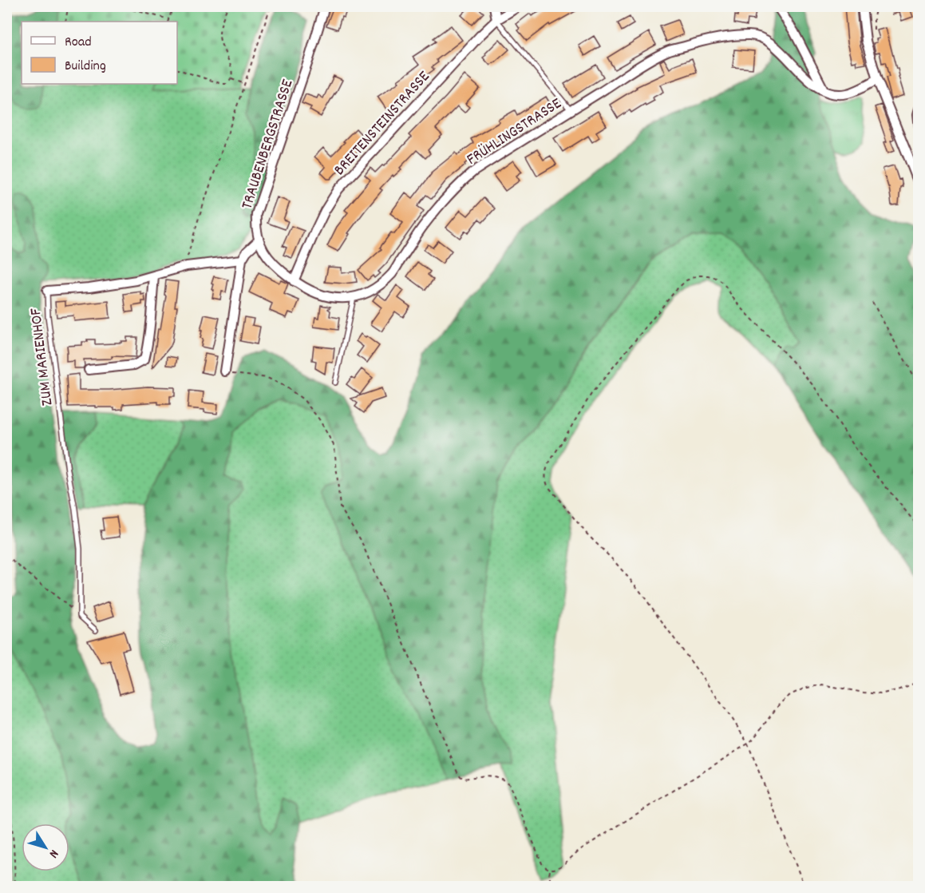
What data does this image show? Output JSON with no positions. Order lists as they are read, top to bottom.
{
  "streets": {
    "street": [
      "BREITENSTEINSTRASSE",
      "FRÜHLINGSTRASSE",
      "TRAUBENBERGSTRASSE",
      "ZUM MARIENHOF"
    ]
  },
  "crossings": [
    ["BREITENSTEINSTRASSE", "FRÜHLINGSTRASSE"],
    ["FRÜHLINGSTRASSE", "TRAUBENBERGSTRASSE"]
  ],
  "legend": ["Road", "Building"],
  "north": "bottom right"
}
